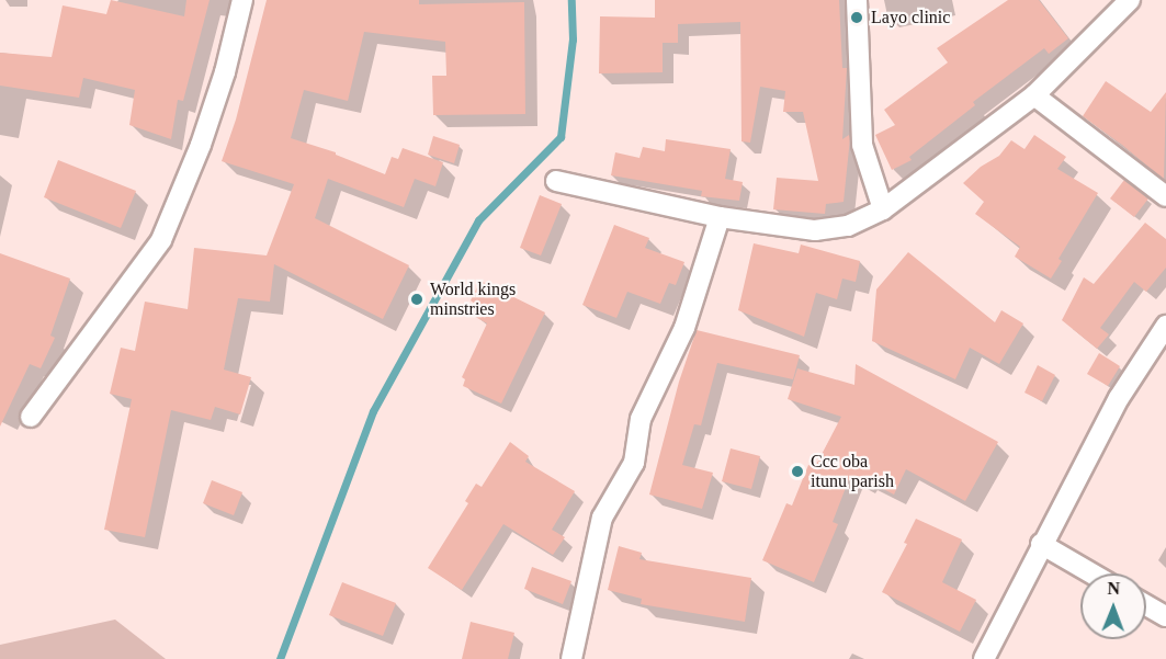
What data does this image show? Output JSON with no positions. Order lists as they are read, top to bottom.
{
  "places": ["Layo clinic", "World kings minstries", "Ccc oba itunu parish"],
  "north": "top"
}
